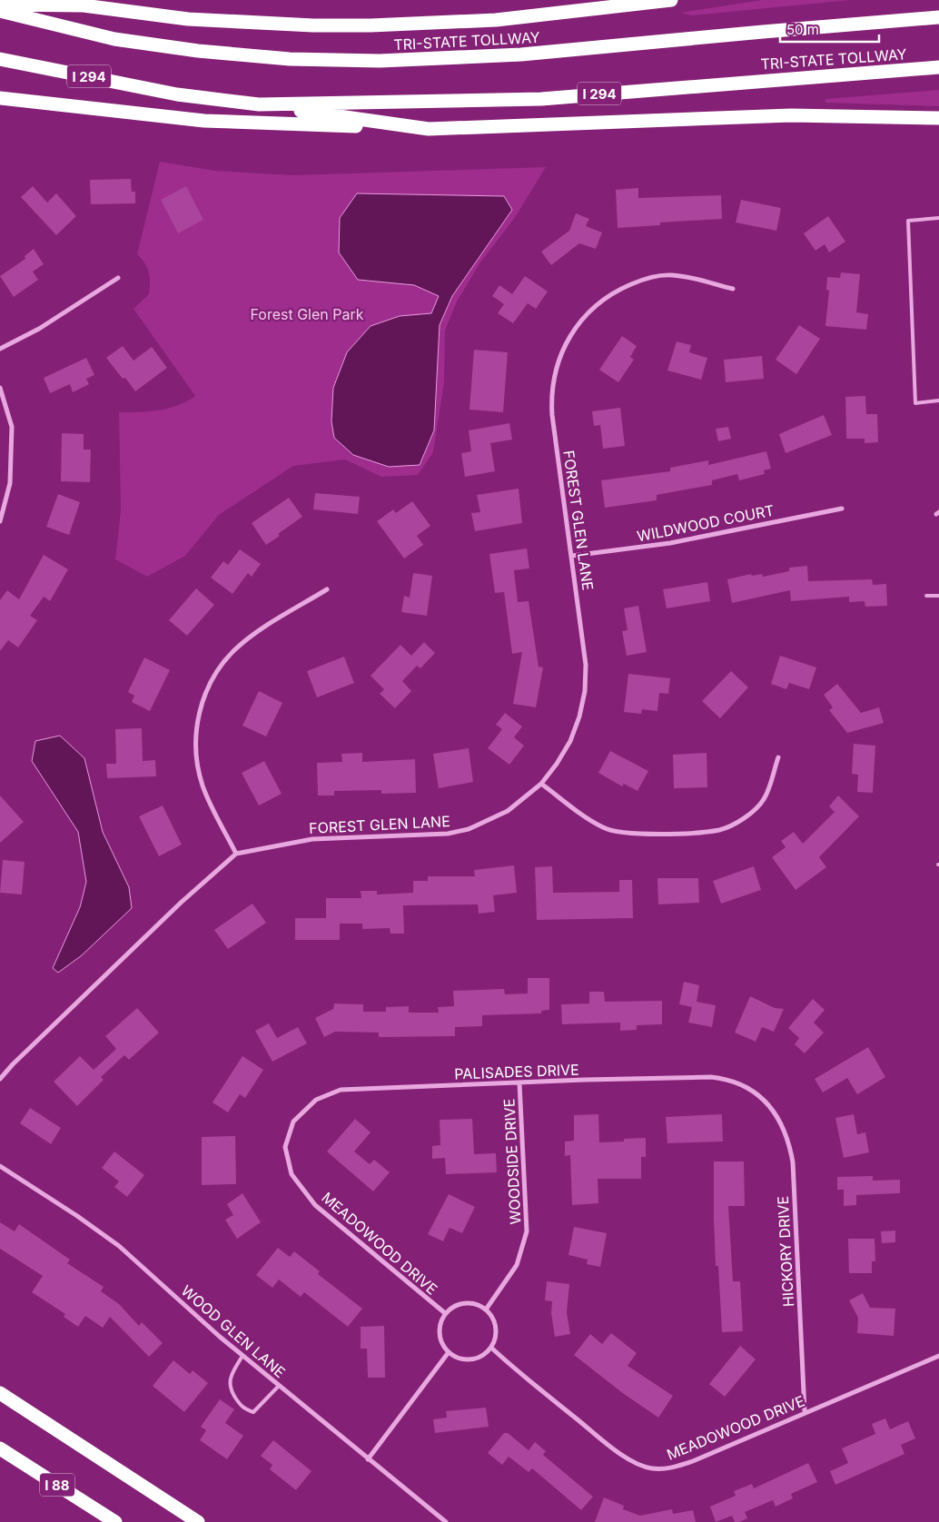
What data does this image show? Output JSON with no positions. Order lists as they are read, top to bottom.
{
  "streets": {
    "highway": ["TRI-STATE TOLLWAY", "I 294", "I 88"],
    "street": [
      "FOREST GLEN LANE",
      "WILDWOOD COURT",
      "PALISADES DRIVE",
      "WOODSIDE DRIVE",
      "MEADOWOOD DRIVE",
      "HICKORY DRIVE",
      "WOOD GLEN LANE"
    ]
  },
  "crossings": [
    ["FOREST GLEN LANE", "WILDWOOD COURT"],
    ["PALISADES DRIVE", "WOODSIDE DRIVE"],
    ["PALISADES DRIVE", "MEADOWOOD DRIVE"],
    ["PALISADES DRIVE", "HICKORY DRIVE"],
    ["WOODSIDE DRIVE", "MEADOWOOD DRIVE"],
    ["MEADOWOOD DRIVE", "HICKORY DRIVE"]
  ],
  "parks": ["Forest Glen Park"],
  "scale_bar": "50 m"
}
